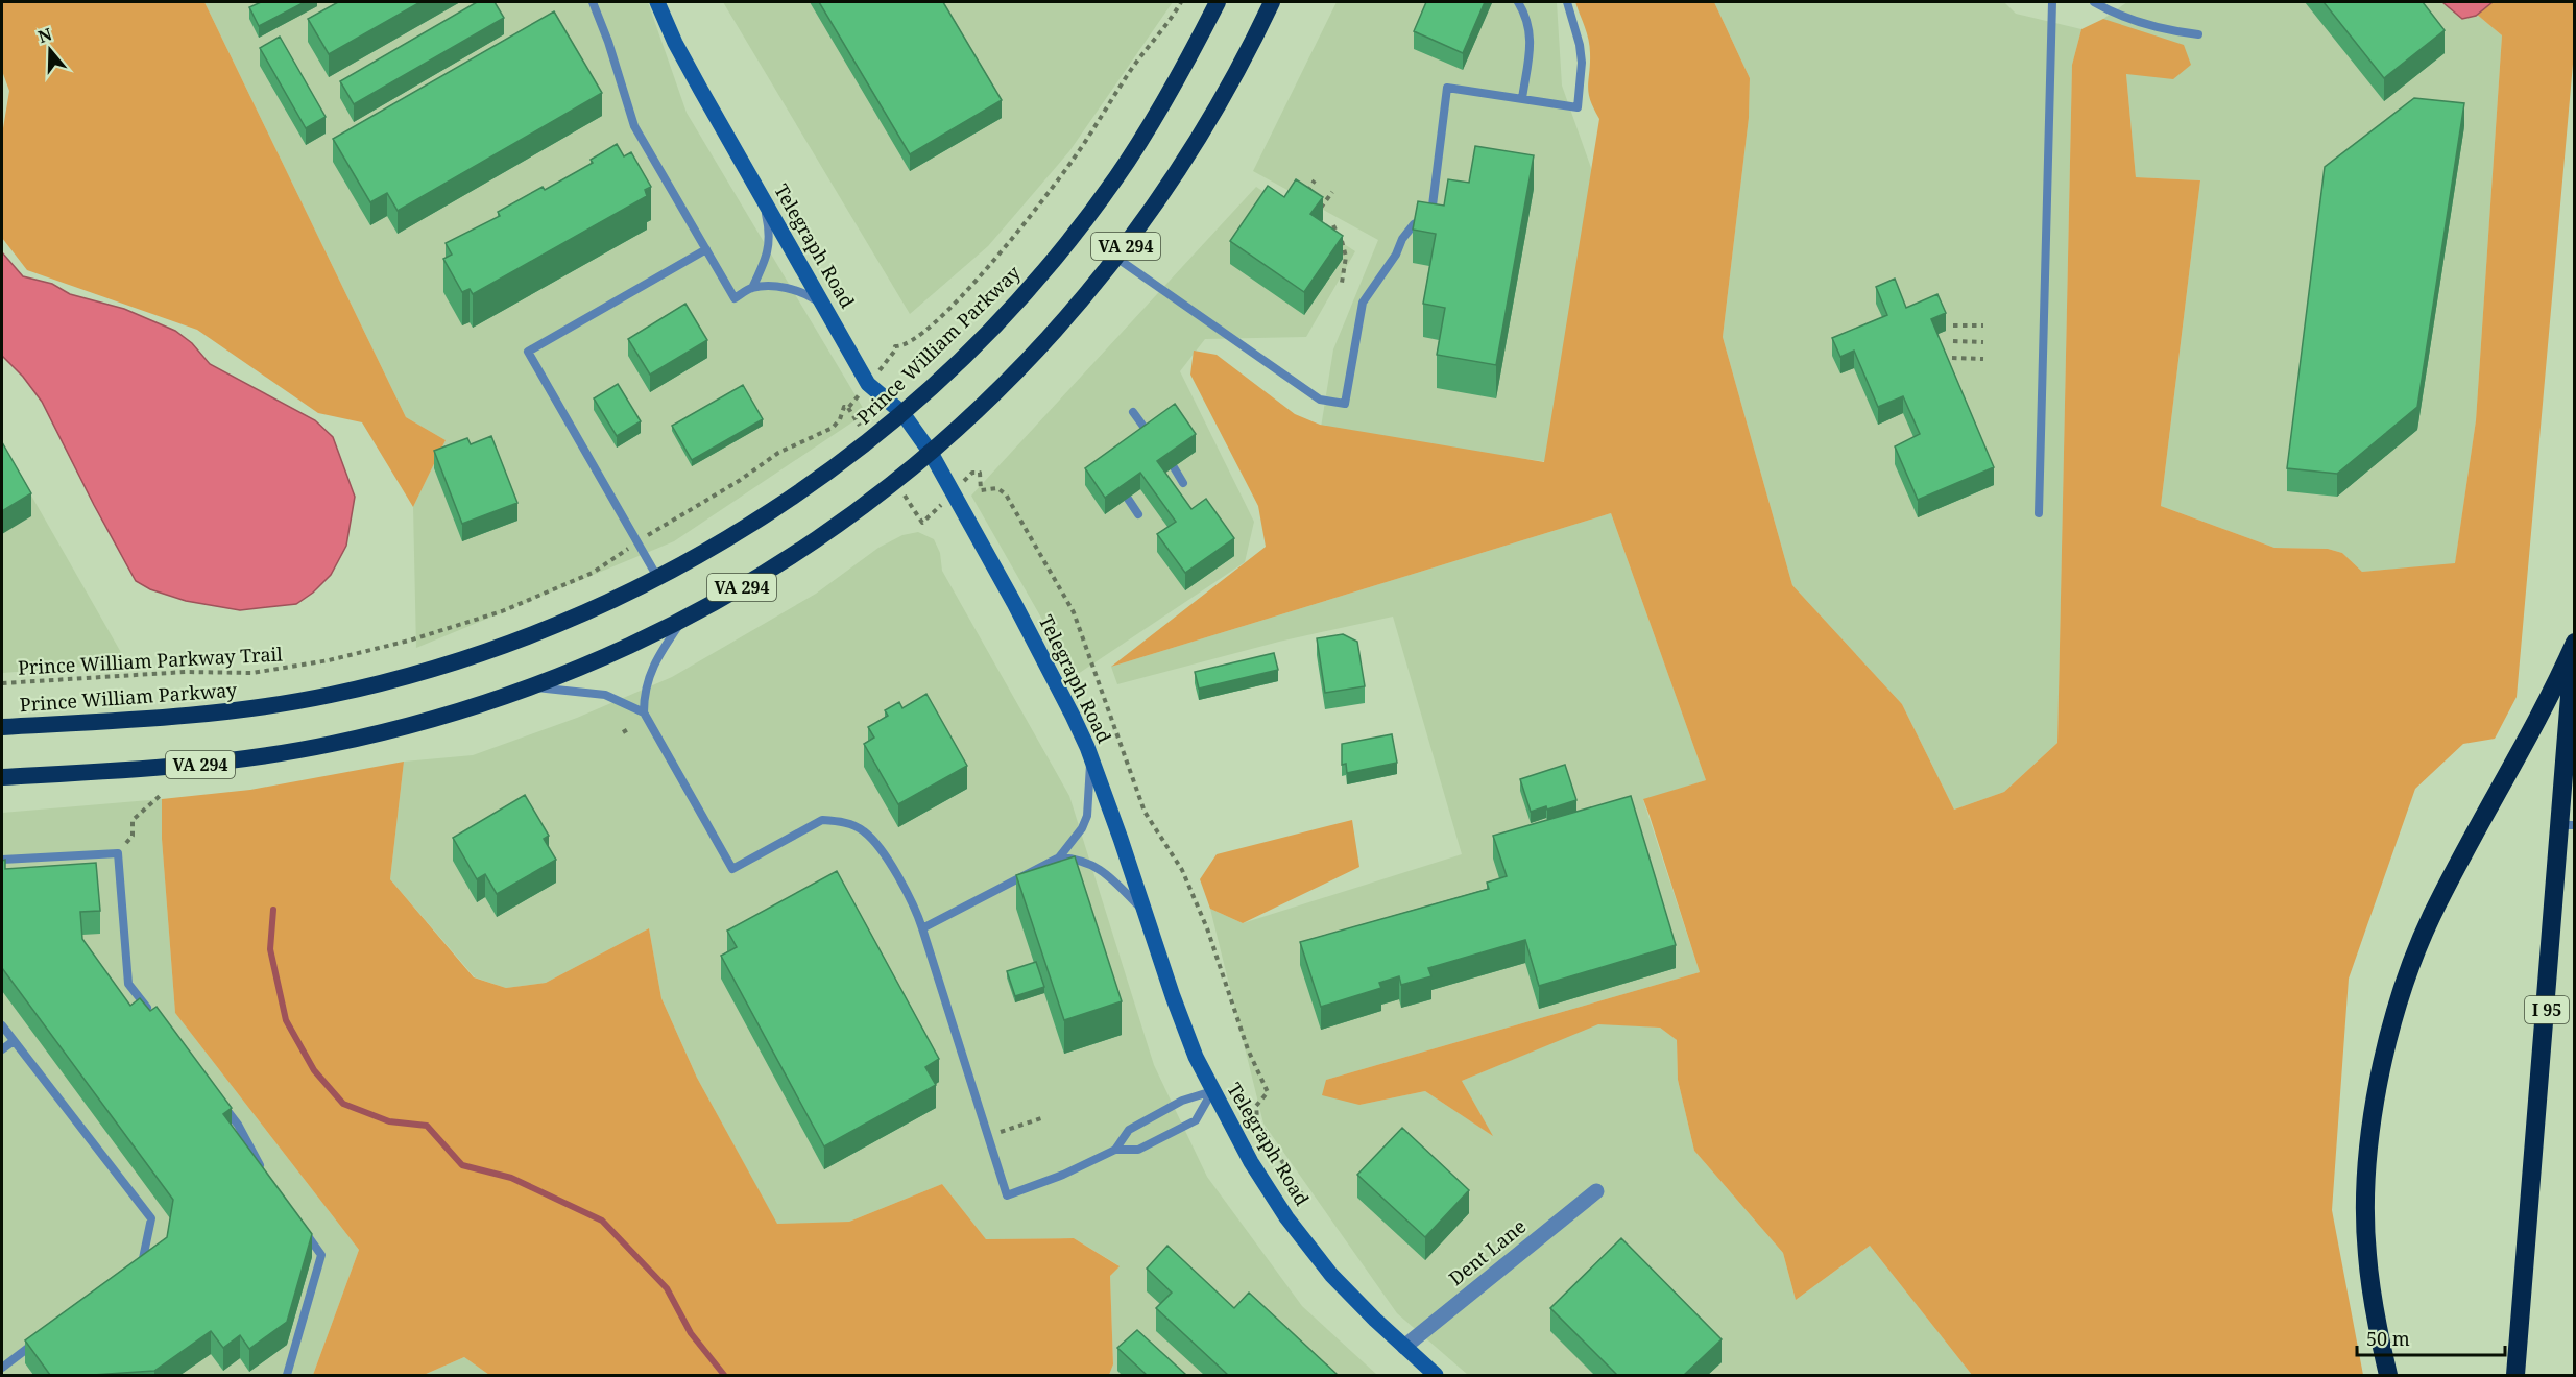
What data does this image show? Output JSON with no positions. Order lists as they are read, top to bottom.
{
  "streets": {
    "highway": ["VA 294", "Prince William Parkway", "I 95"],
    "main road": ["Telegraph Road"],
    "street": ["Dent Lane"],
    "path": ["Prince William Parkway Trail"]
  },
  "crossings": [
    ["Telegraph Road", "VA 294"],
    ["Telegraph Road", "Prince William Parkway"],
    ["Telegraph Road", "Dent Lane"]
  ],
  "scale_bar": "50 m",
  "north": "top"
}
